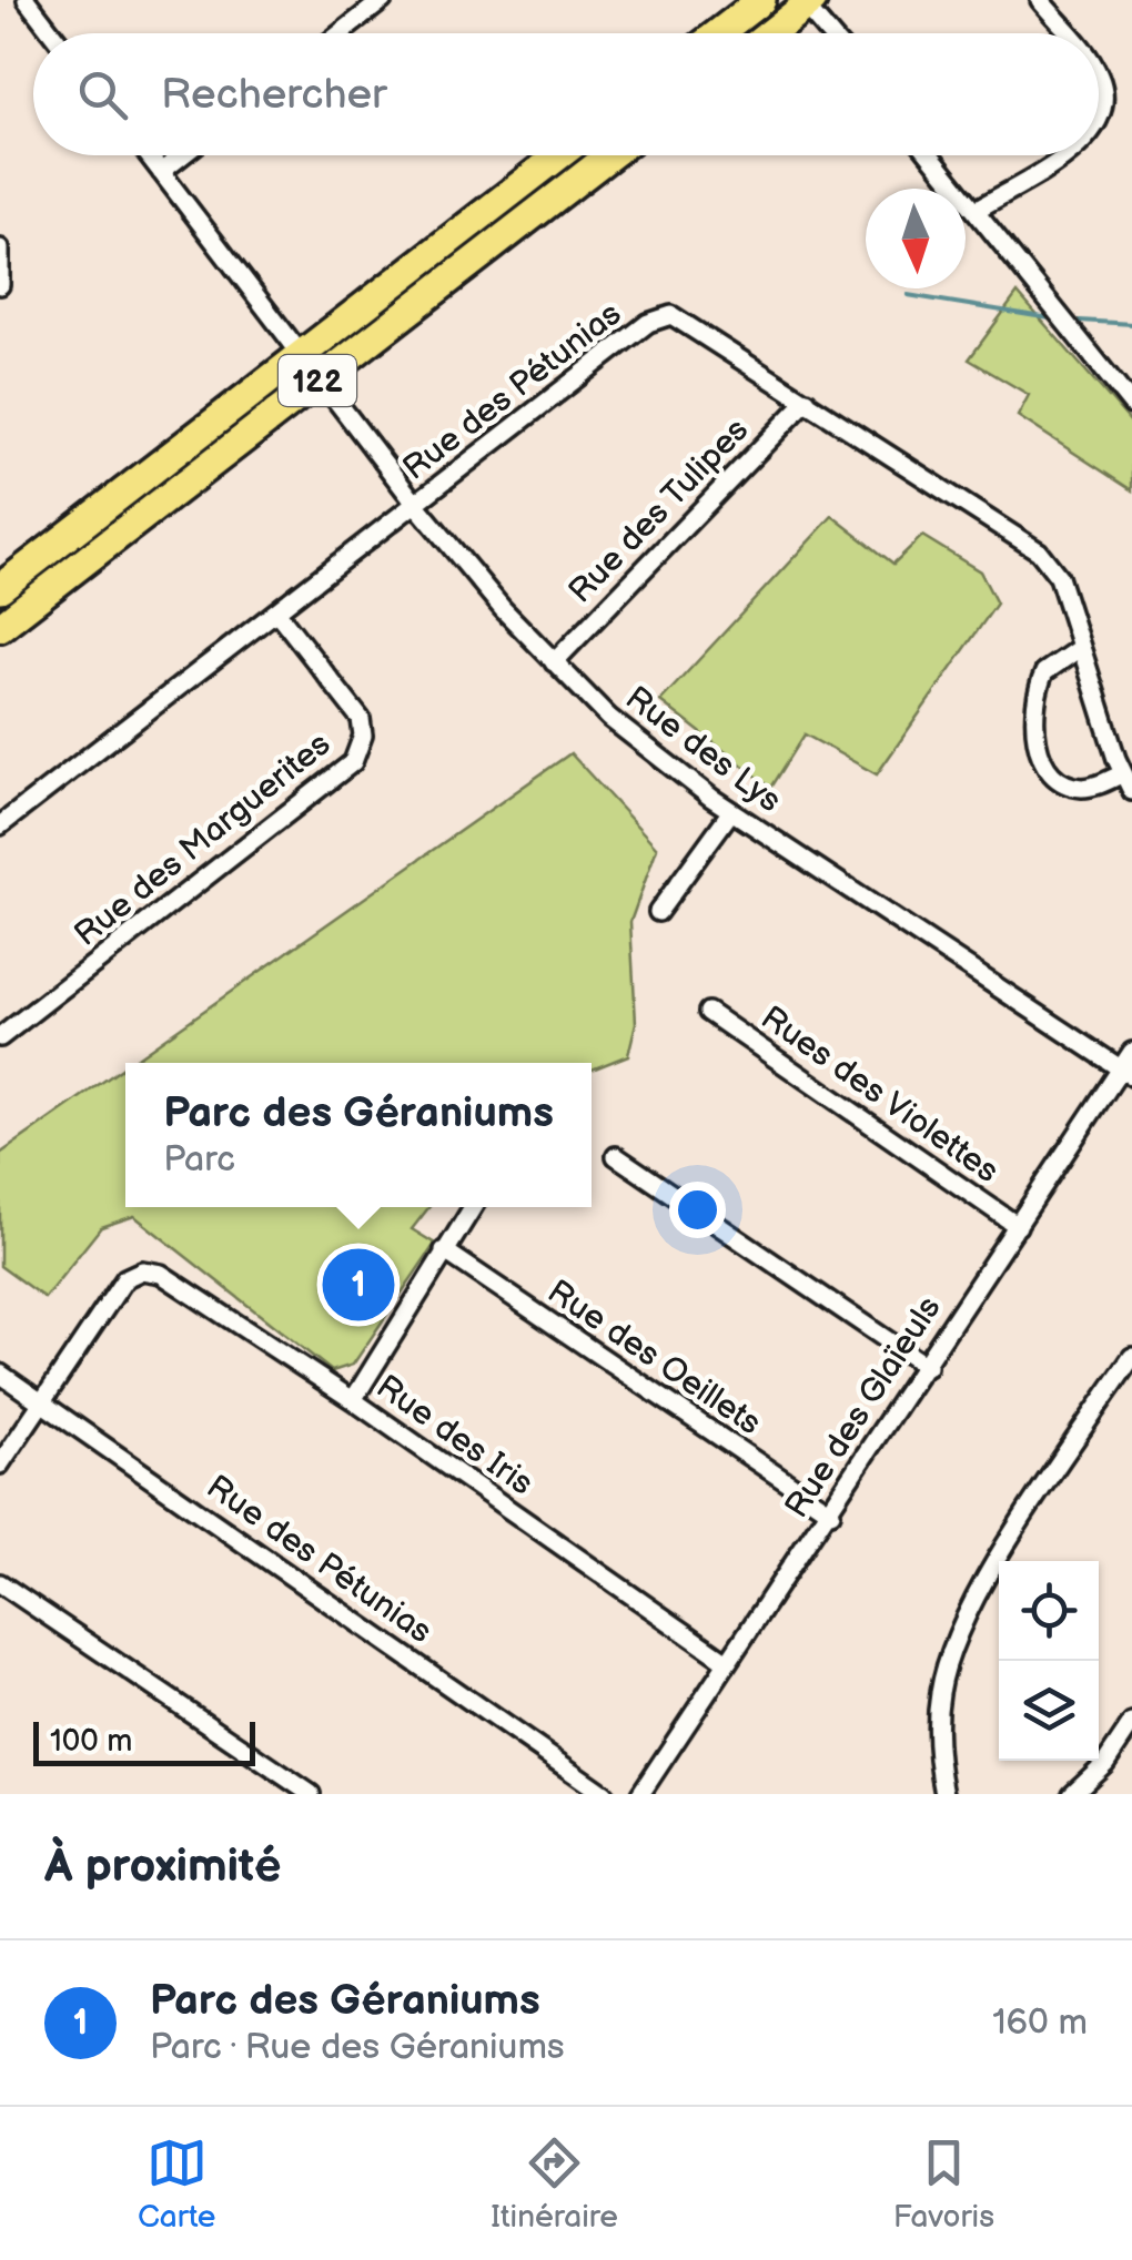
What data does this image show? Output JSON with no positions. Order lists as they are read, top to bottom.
{
  "streets": {
    "main road": ["122"],
    "street": [
      "Rue des Pétunias",
      "Rue des Tulipes",
      "Rue des Lys",
      "Rue des Marguerites",
      "Rues des Violettes",
      "Rue des Oeillets",
      "Rue des Glaïeuls",
      "Rue des Iris"
    ]
  },
  "crossings": [
    ["122", "Rue des Lys"],
    ["Rue des Pétunias", "Rue des Tulipes"],
    ["Rue des Pétunias", "Rue des Lys"],
    ["Rue des Pétunias", "Rue des Marguerites"],
    ["Rue des Pétunias", "Rue des Iris"],
    ["Rue des Tulipes", "Rue des Lys"],
    ["Rue des Lys", "Rue des Glaïeuls"],
    ["Rues des Violettes", "Rue des Glaïeuls"],
    ["Rue des Oeillets", "Rue des Glaïeuls"],
    ["Rue des Glaïeuls", "Rue des Iris"]
  ],
  "scale_bar": "100 m",
  "north": "bottom",
  "page": {
    "search": "Rechercher",
    "popup": ["Parc des Géraniums", "Parc"],
    "pins": "1",
    "scale": "100 m",
    "heading": "À proximité",
    "list": [
      {
        "mark": "1",
        "name": "Parc des Géraniums",
        "note": "Parc · Rue des Géraniums",
        "value": "160 m"
      }
    ],
    "nav": ["Carte", "Itinéraire", "Favoris"]
  }
}
